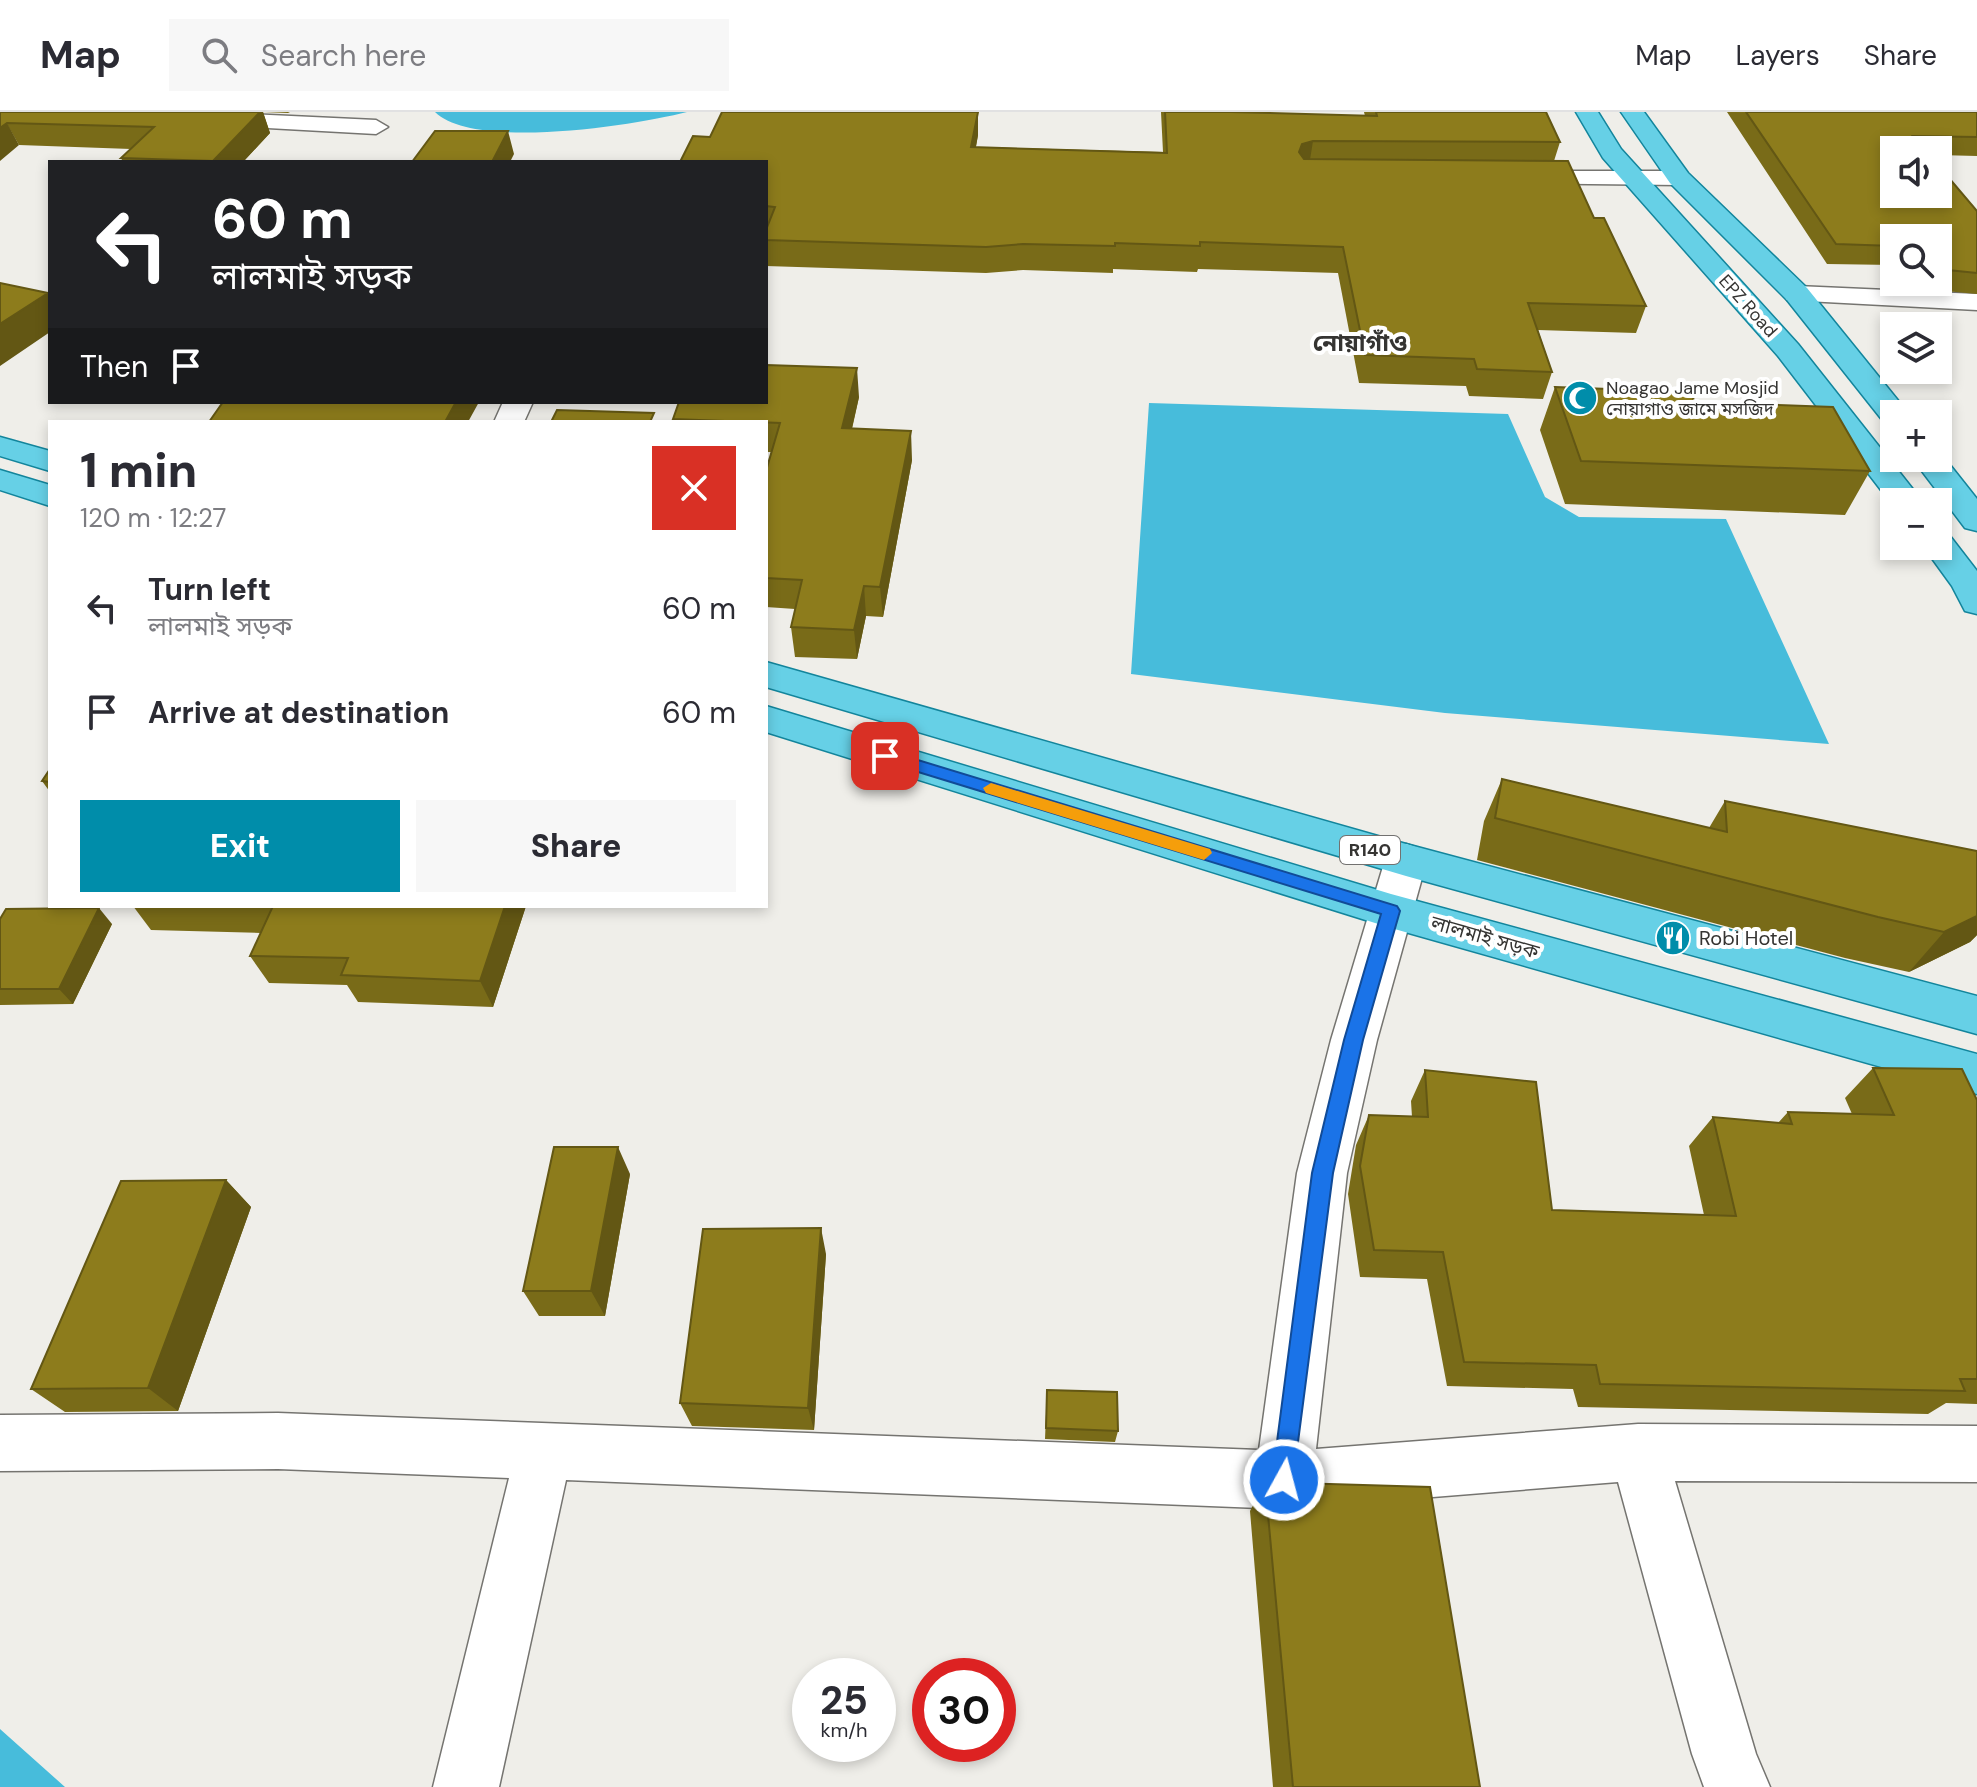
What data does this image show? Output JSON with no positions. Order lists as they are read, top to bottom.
{
  "streets": {
    "main road": ["EPZ Road", "R140", "লালমাই সড়ক"]
  },
  "districts": ["নোয়াগাঁও"],
  "places": {
    "mosque": ["Noagao Jame Mosjid নোয়াগাও জামে মসজিদ"],
    "restaurant": ["Robi Hotel"]
  },
  "page": {
    "header": "Map",
    "search": "Search here",
    "nav": ["Map", "Layers", "Share"],
    "map_buttons": ["+", "−"],
    "turn": ["60 m", "লালমাই সড়ক"],
    "then": "Then",
    "heading": ["1 min", "120 m · 12:27"],
    "list": [
      {
        "name": "Turn left",
        "note": "লালমাই সড়ক",
        "value": "60 m"
      },
      {
        "name": "Arrive at destination",
        "value": "60 m"
      }
    ],
    "buttons": ["Exit", "Share"],
    "speed": "25 km/h",
    "limit": "30"
  }
}
